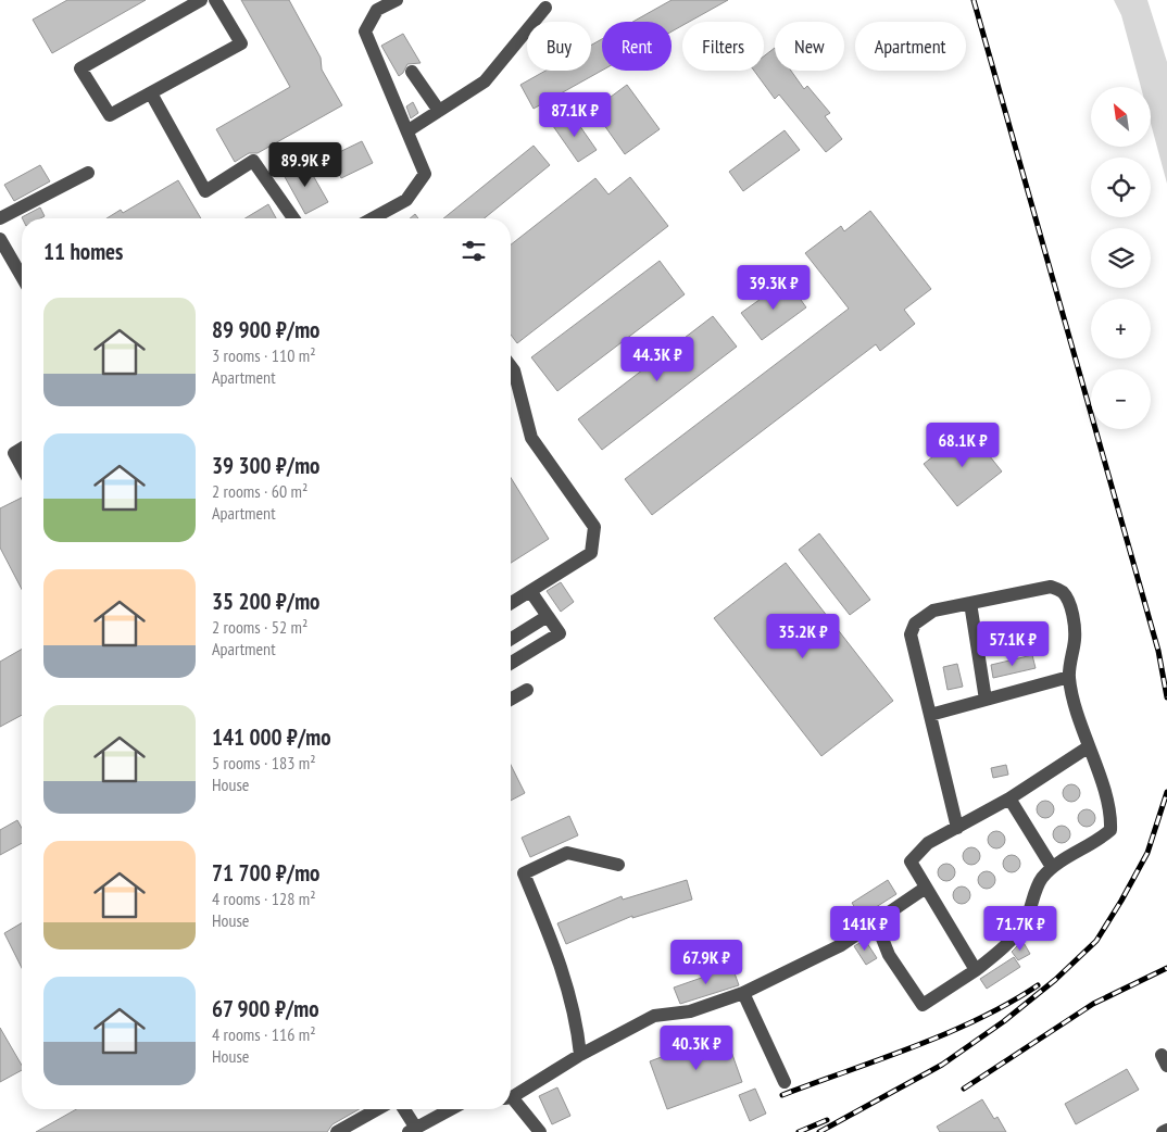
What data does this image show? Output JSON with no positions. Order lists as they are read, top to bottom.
{
  "north": "top left",
  "page": {
    "chip": [
      "Buy",
      "Rent",
      "Filters",
      "New",
      "Apartment"
    ],
    "map_buttons": ["+", "−"],
    "price": [
      "87.1K ₽",
      "89.9K ₽",
      "39.3K ₽",
      "44.3K ₽",
      "68.1K ₽",
      "35.2K ₽",
      "57.1K ₽",
      "141K ₽",
      "71.7K ₽",
      "67.9K ₽",
      "40.3K ₽"
    ],
    "heading": "11 homes",
    "list": [
      {
        "name": "89 900 ₽/mo",
        "note": "3 rooms · 110 m² · Apartment"
      },
      {
        "name": "39 300 ₽/mo",
        "note": "2 rooms · 60 m² · Apartment"
      },
      {
        "name": "35 200 ₽/mo",
        "note": "2 rooms · 52 m² · Apartment"
      },
      {
        "name": "141 000 ₽/mo",
        "note": "5 rooms · 183 m² · House"
      },
      {
        "name": "71 700 ₽/mo",
        "note": "4 rooms · 128 m² · House"
      },
      {
        "name": "67 900 ₽/mo",
        "note": "4 rooms · 116 m² · House"
      }
    ]
  }
}
